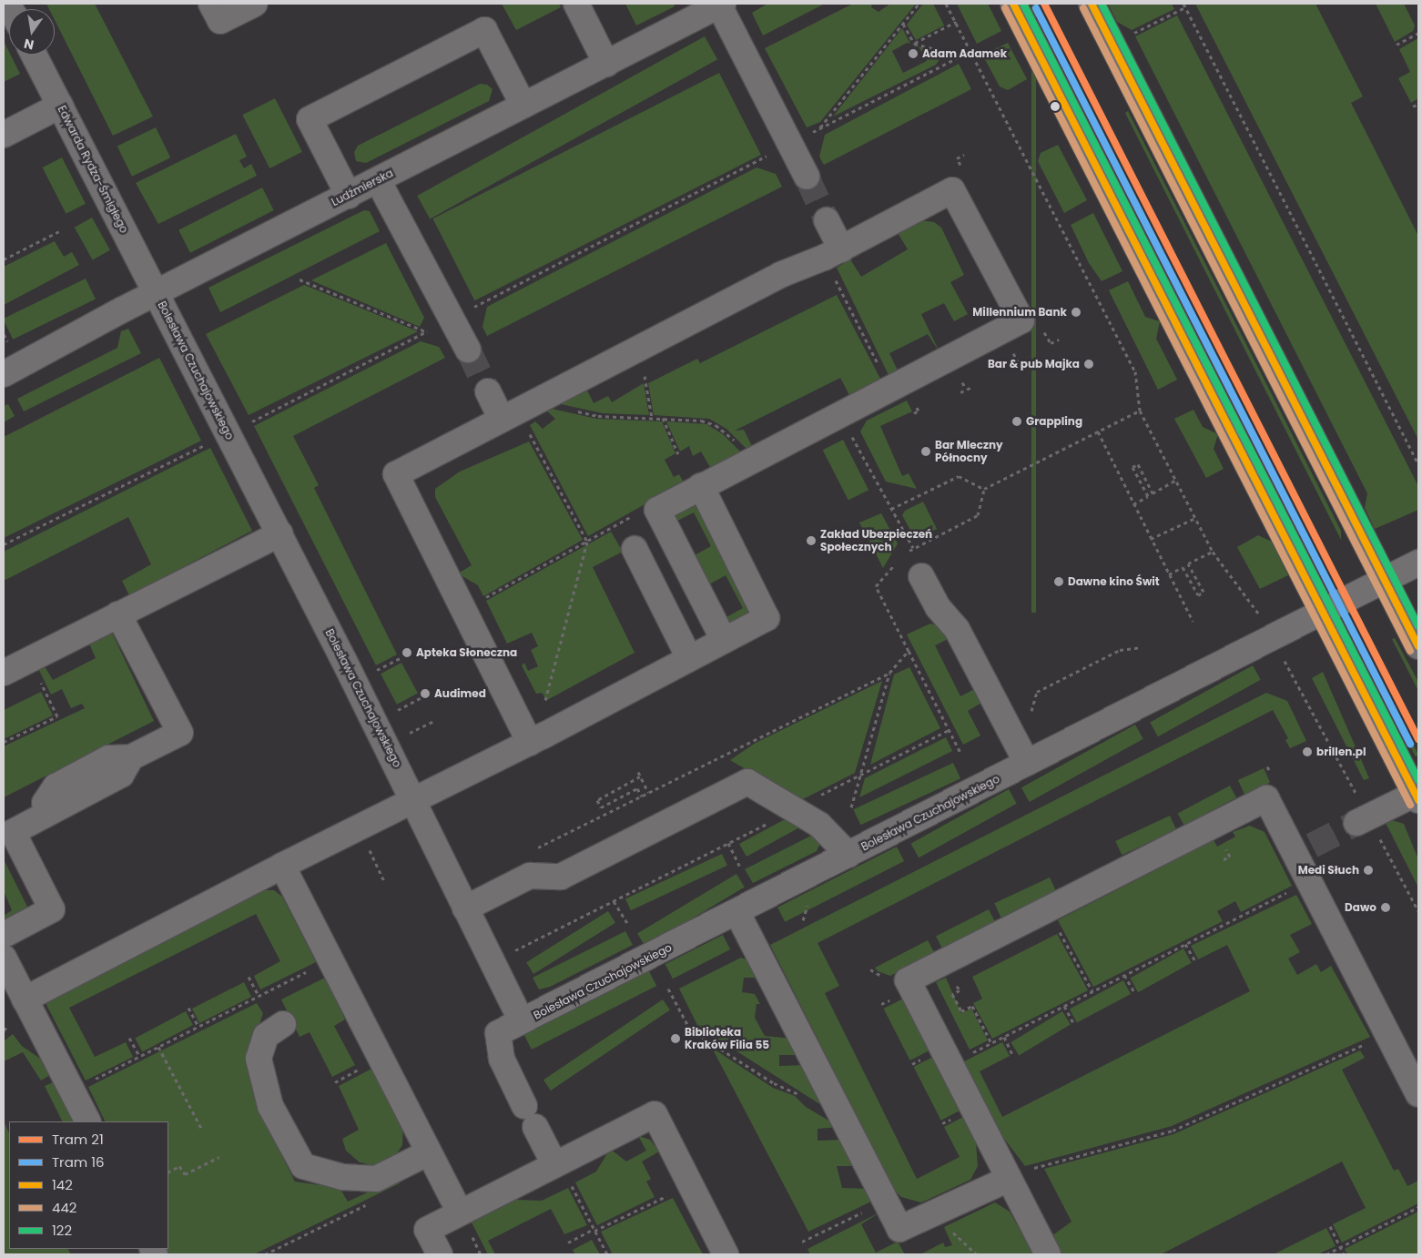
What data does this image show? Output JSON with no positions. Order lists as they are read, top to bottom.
{
  "streets": {
    "street": ["Edwarda Rydza-Śmigłego", "Ludźmierska", "Bolesława Czuchajowskiego"]
  },
  "crossings": [
    ["Edwarda Rydza-Śmigłego", "Ludźmierska"],
    ["Edwarda Rydza-Śmigłego", "Bolesława Czuchajowskiego"],
    ["Ludźmierska", "Bolesława Czuchajowskiego"]
  ],
  "places": [
    "Adam Adamek",
    "Millennium Bank",
    "Bar & pub Majka",
    "Grappling",
    "Bar Mleczny Północny",
    "Zakład Ubezpieczeń Społecznych",
    "Dawne kino Świt",
    "Apteka Słoneczna",
    "Audimed",
    "brillen.pl",
    "Medi Słuch",
    "Dawo",
    "Biblioteka Kraków Filia 55"
  ],
  "lines": [
    "tram line 21",
    "transit line 142",
    "transit line 122",
    "tram line 16",
    "transit line 442"
  ],
  "legend": [
    "Tram 21",
    "Tram 16",
    "142",
    "442",
    "122"
  ],
  "north": "bottom"
}
